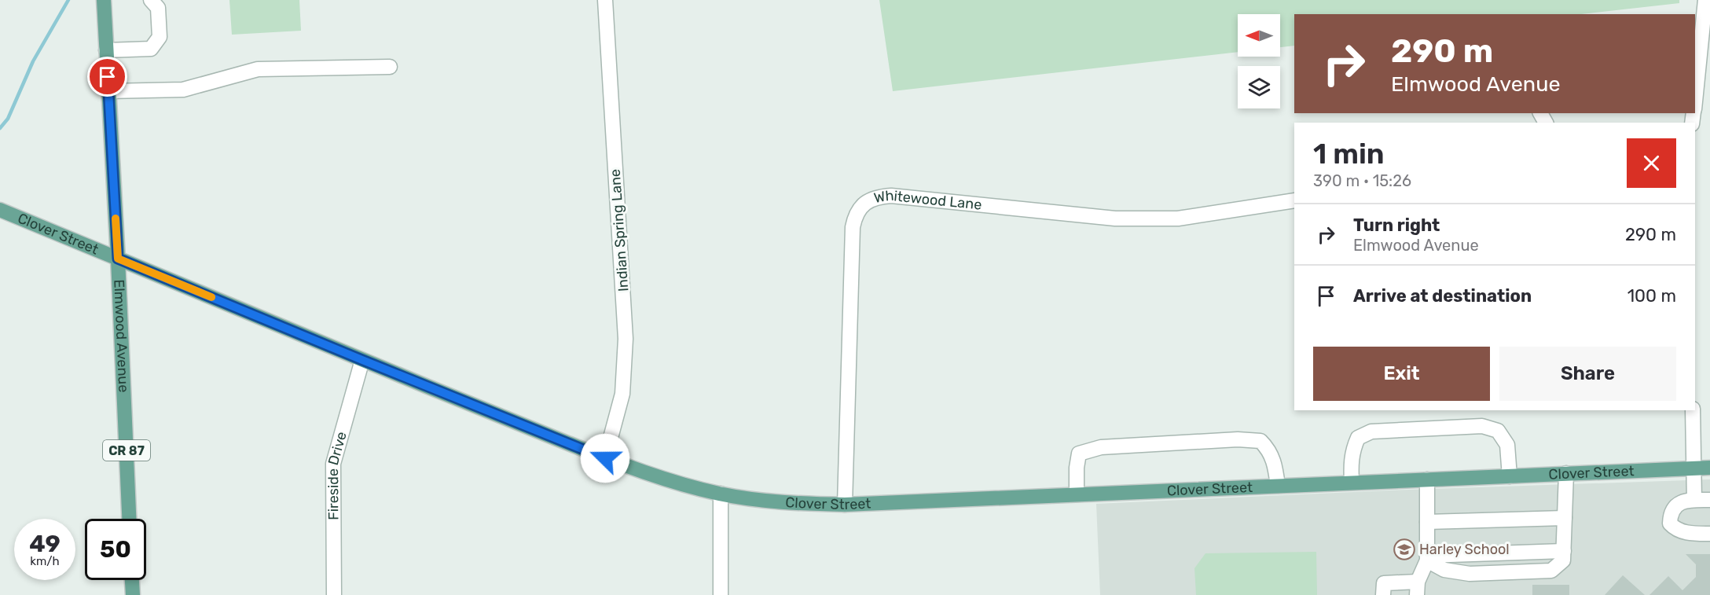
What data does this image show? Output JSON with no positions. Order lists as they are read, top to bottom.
{
  "streets": {
    "main road": ["Clover Street", "Elmwood Avenue", "CR 87"],
    "street": ["Whitewood Lane", "Indian Spring Lane", "Fireside Drive"]
  },
  "crossings": [
    ["Whitewood Lane", "Clover Street"],
    ["Indian Spring Lane", "Clover Street"],
    ["Clover Street", "Elmwood Avenue"],
    ["Clover Street", "Fireside Drive"]
  ],
  "places": {
    "school or university": ["Harley School"]
  },
  "north": "left",
  "page": {
    "turn": ["290 m", "Elmwood Avenue"],
    "heading": ["1 min", "390 m · 15:26"],
    "list": [
      {
        "name": "Turn right",
        "note": "Elmwood Avenue",
        "value": "290 m"
      },
      {
        "name": "Arrive at destination",
        "value": "100 m"
      }
    ],
    "buttons": ["Exit", "Share"],
    "speed": "49 km/h",
    "limit": "50"
  }
}
